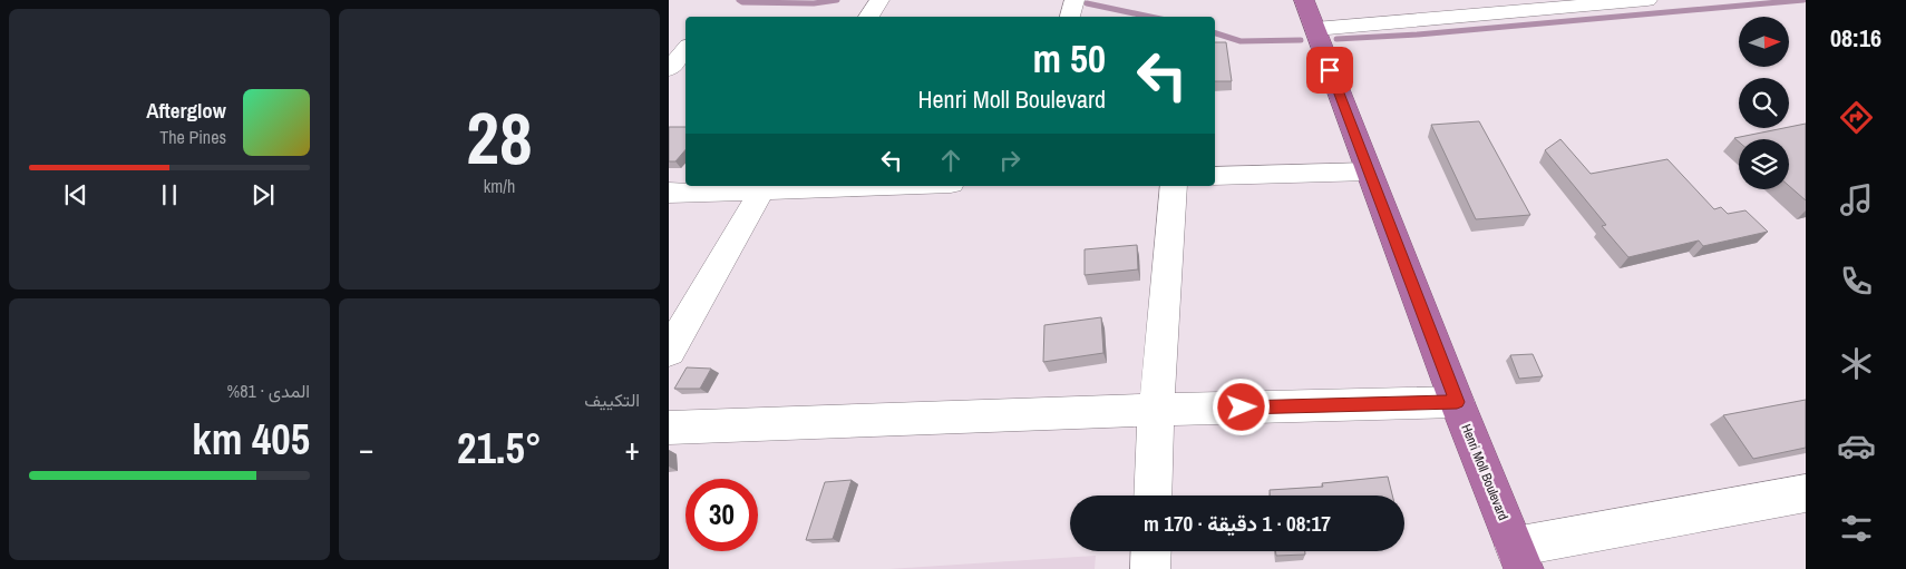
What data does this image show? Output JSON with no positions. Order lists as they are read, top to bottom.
{
  "streets": {
    "highway": ["Henri Moll Boulevard"]
  },
  "north": "right",
  "page": {
    "tabs": "08:16",
    "tile": [
      ["28", "km/h"],
      "التكييف",
      ["المدى · 81%", "405 km"]
    ],
    "turn": ["50 m", "Henri Moll Boulevard"],
    "song": ["Afterglow", "The Pines"],
    "heat": ["−", "21.5°", "+"],
    "limit": "30",
    "trip": "08:17 · 1 دقيقة · 170 m"
  }
}
